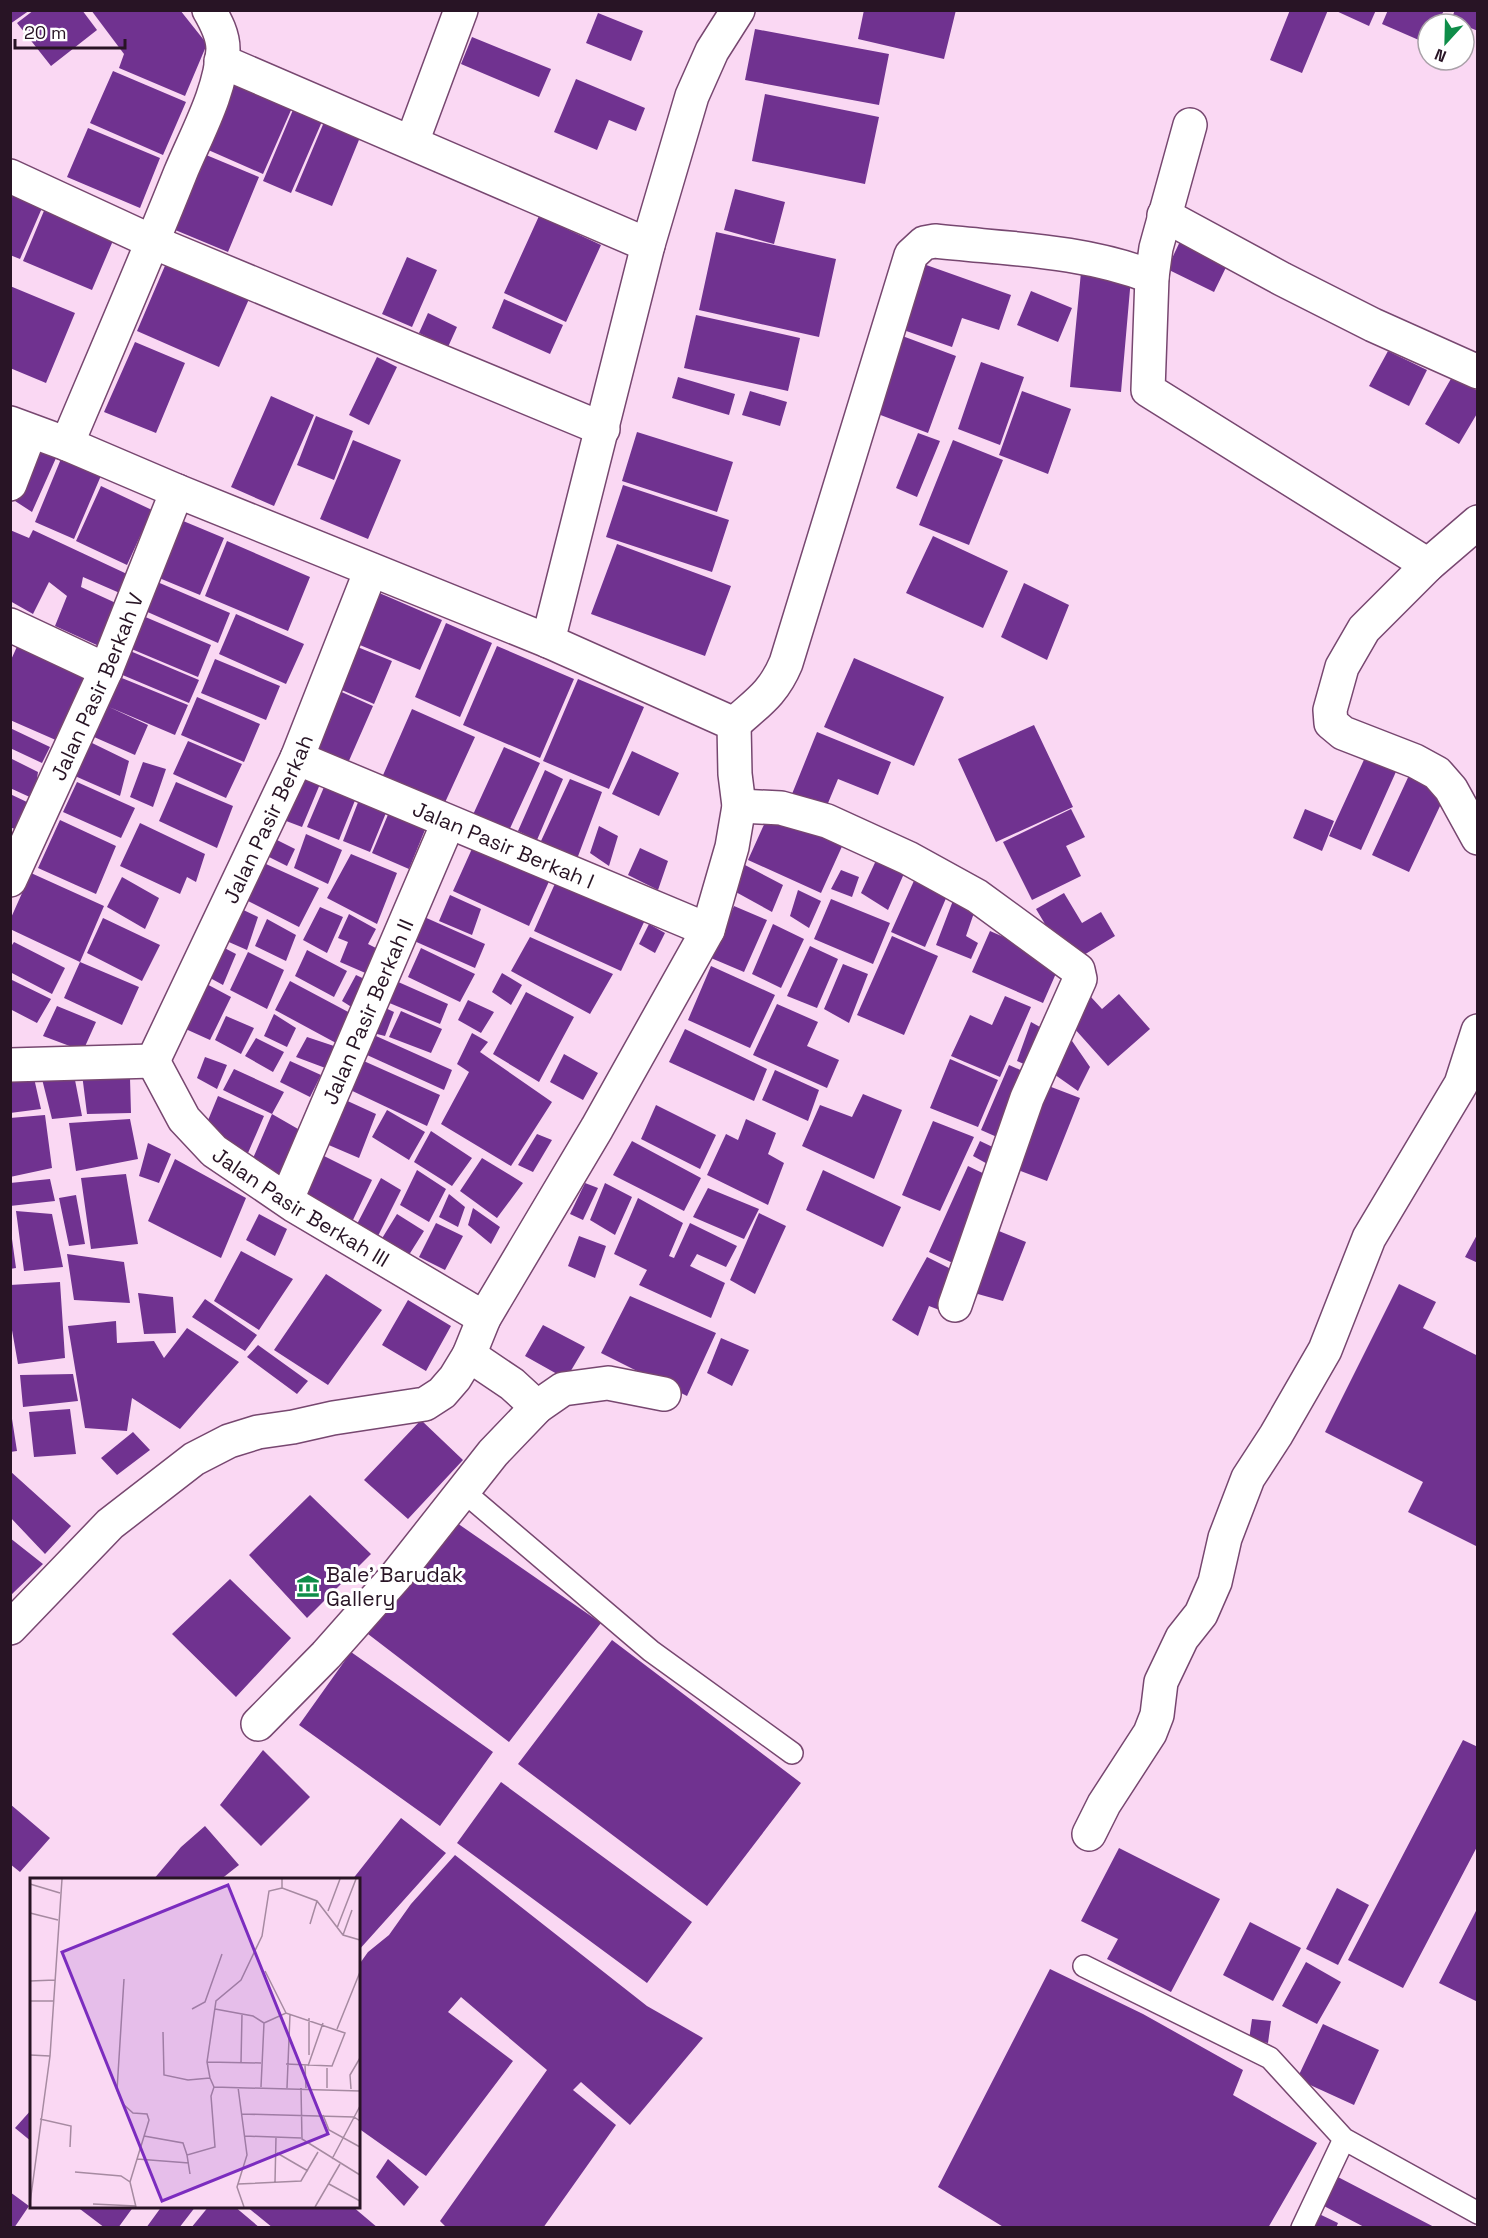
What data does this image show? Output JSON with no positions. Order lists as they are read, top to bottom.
{
  "streets": {
    "street": [
      "Jalan Pasir Berkah V",
      "Jalan Pasir Berkah",
      "Jalan Pasir Berkah I",
      "Jalan Pasir Berkah II",
      "Jalan Pasir Berkah III"
    ]
  },
  "crossings": [
    ["Jalan Pasir Berkah", "Jalan Pasir Berkah I"],
    ["Jalan Pasir Berkah", "Jalan Pasir Berkah III"],
    ["Jalan Pasir Berkah I", "Jalan Pasir Berkah II"],
    ["Jalan Pasir Berkah II", "Jalan Pasir Berkah III"]
  ],
  "places": {
    "museum": ["Bale' Barudak Gallery"]
  },
  "scale_bar": "20 m",
  "north": "bottom"
}
